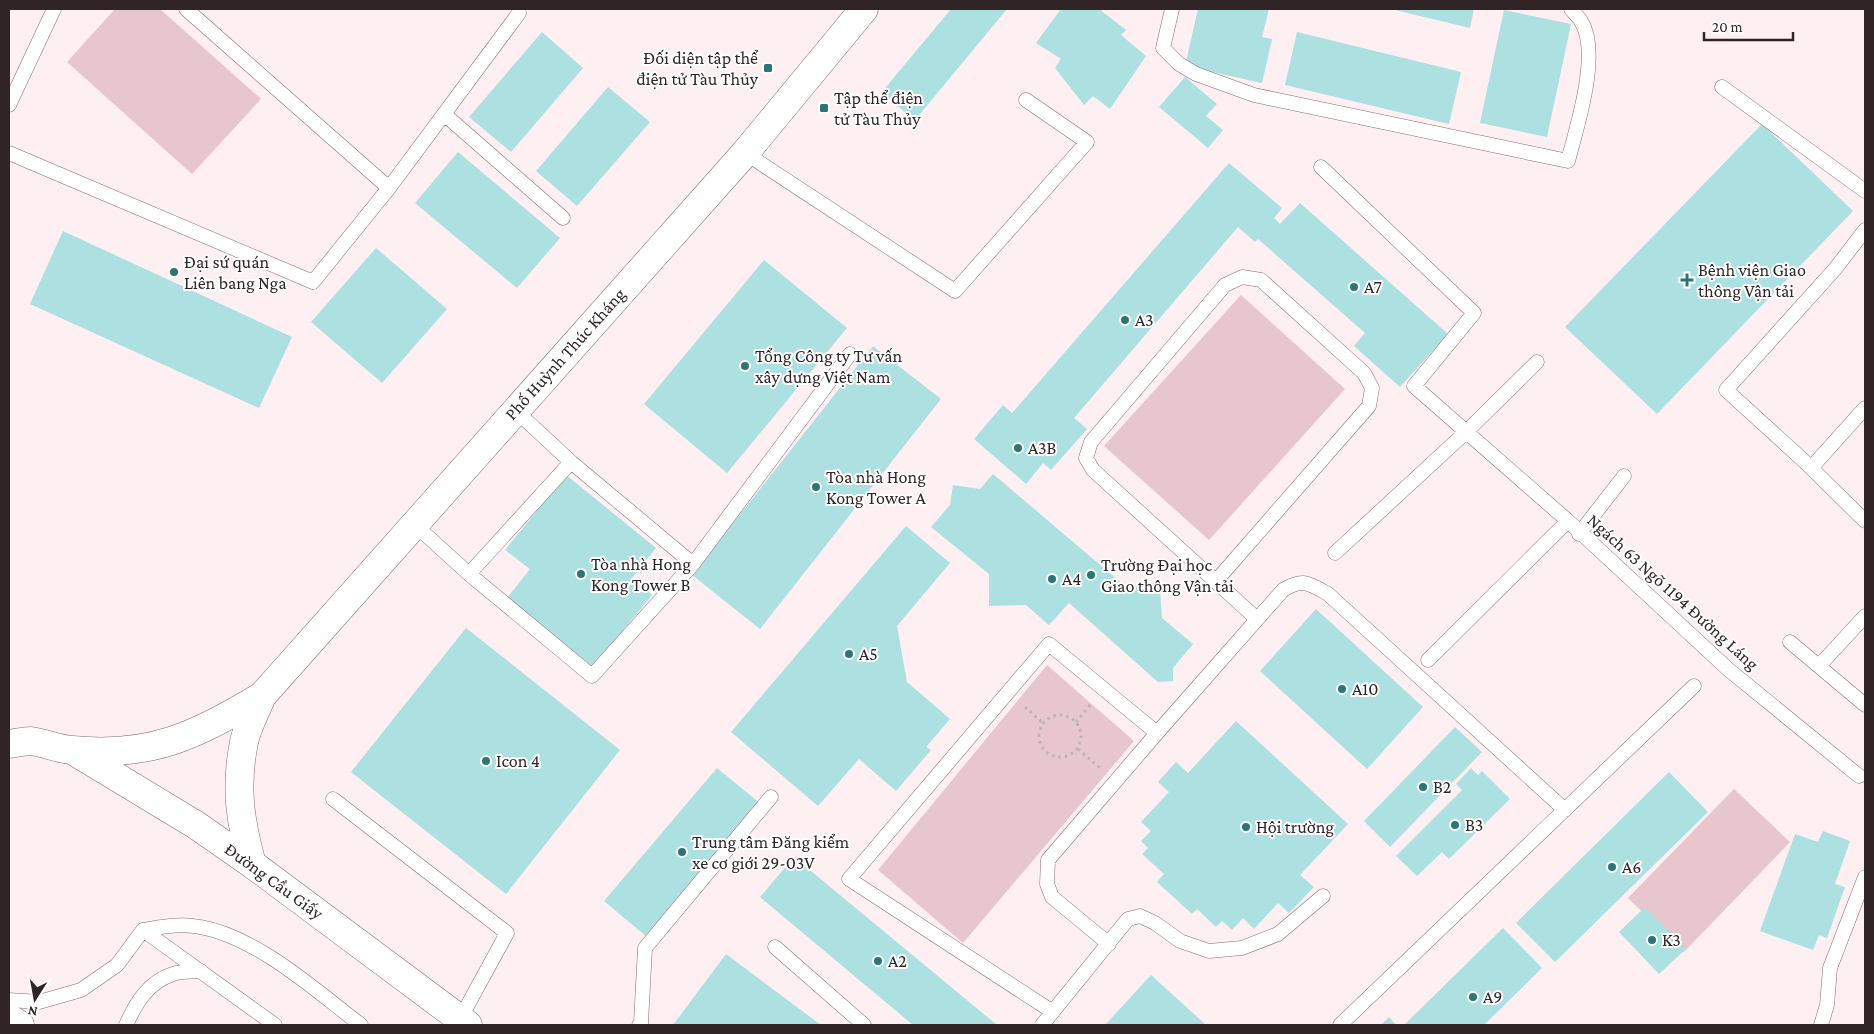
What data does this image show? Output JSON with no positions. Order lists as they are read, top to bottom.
{
  "streets": {
    "main road": ["Phố Huỳnh Thúc Kháng", "Đường Cầu Giấy"],
    "lane": ["Ngách 63 Ngõ 1194 Đường Láng"]
  },
  "crossings": [
    ["Phố Huỳnh Thúc Kháng", "Đường Cầu Giấy"]
  ],
  "places": {
    "transit": ["Đối diện tập thể điện tử Tàu Thủy", "Tập thể điện tử Tàu Thủy"],
    "other": [
      "Đại sứ quán Liên bang Nga",
      "A7",
      "A3",
      "Tổng Công ty Tư vấn xây dựng Việt Nam",
      "A3B",
      "Tòa nhà Hong Kong Tower A",
      "Tòa nhà Hong Kong Tower B",
      "Trường Đại học Giao thông Vận tải",
      "A4",
      "A5",
      "A10",
      "Icon 4",
      "B2",
      "B3",
      "Hội trường",
      "Trung tâm Đăng kiểm xe cơ giới 29-03V",
      "A6",
      "K3",
      "A2",
      "A9"
    ],
    "health": ["Bệnh viện Giao thông Vận tải"]
  },
  "scale_bar": "20 m",
  "north": "bottom"
}
